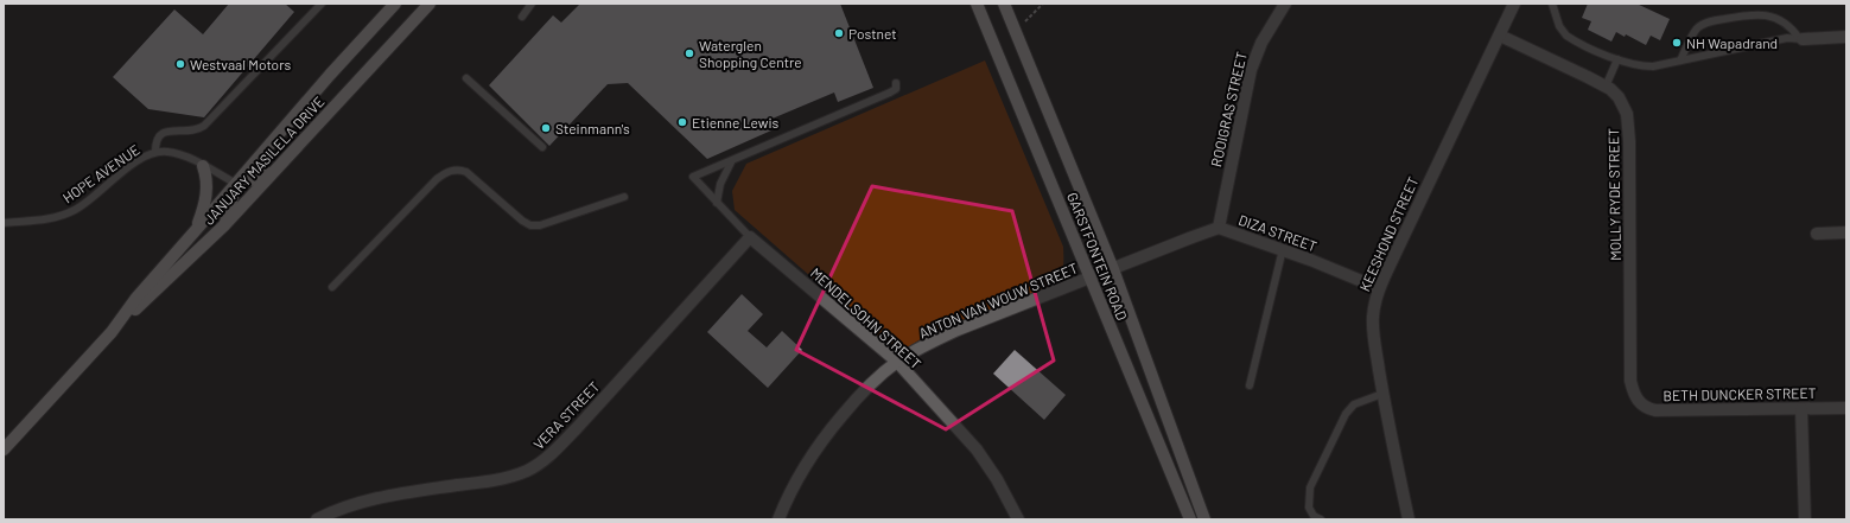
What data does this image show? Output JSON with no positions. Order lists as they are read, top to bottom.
{
  "streets": {
    "main road": ["JANUARY MASILELA DRIVE", "GARSTFONTEIN ROAD"],
    "street": [
      "ROOIGRAS STREET",
      "MOLLY RYDE STREET",
      "DIZA STREET",
      "KEESHOND STREET",
      "ANTON VAN WOUW STREET",
      "MENDELSOHN STREET",
      "BETH DUNCKER STREET",
      "VERA STREET"
    ],
    "lane": ["HOPE AVENUE"]
  },
  "crossings": [
    ["ROOIGRAS STREET", "DIZA STREET"],
    ["JANUARY MASILELA DRIVE", "HOPE AVENUE"],
    ["MOLLY RYDE STREET", "KEESHOND STREET"],
    ["MOLLY RYDE STREET", "BETH DUNCKER STREET"],
    ["DIZA STREET", "KEESHOND STREET"],
    ["DIZA STREET", "GARSTFONTEIN ROAD"],
    ["DIZA STREET", "ANTON VAN WOUW STREET"],
    ["GARSTFONTEIN ROAD", "ANTON VAN WOUW STREET"],
    ["ANTON VAN WOUW STREET", "MENDELSOHN STREET"],
    ["MENDELSOHN STREET", "VERA STREET"]
  ],
  "places": [
    "Postnet",
    "NH Wapadrand",
    "Waterglen Shopping Centre",
    "Westvaal Motors",
    "Etienne Lewis",
    "Steinmann's"
  ]
}
